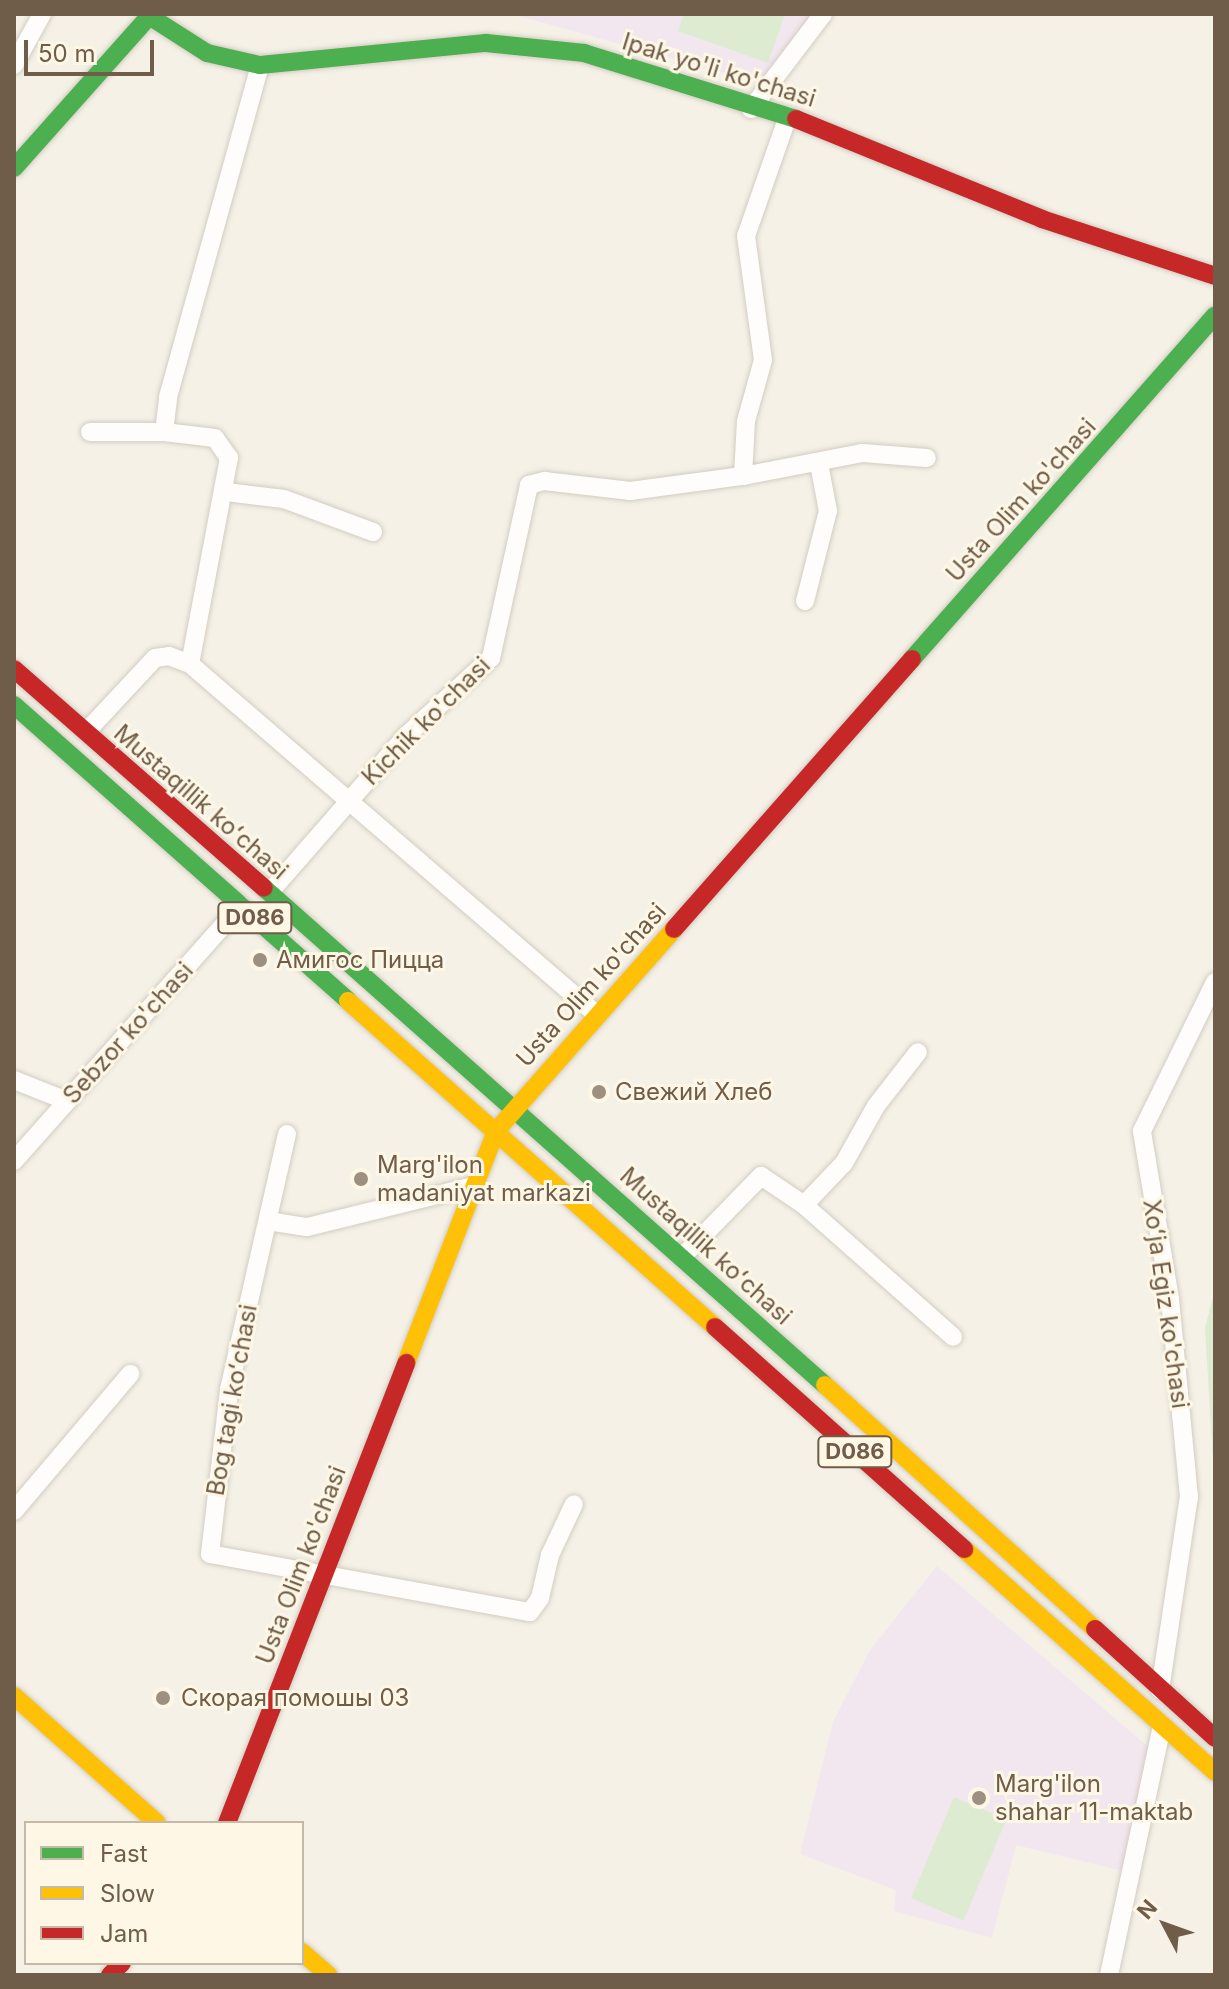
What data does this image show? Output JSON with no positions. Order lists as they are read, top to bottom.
{
  "streets": {
    "main road": [
      "Ipak yo'li ko'chasi",
      "Usta Olim ko'chasi",
      "Mustaqillik koʻchasi",
      "D086"
    ],
    "street": [
      "Kichik ko'chasi",
      "Sebzor ko'chasi",
      "Xoʻja Egiz ko'chasi",
      "Bog tagi koʻchasi"
    ]
  },
  "crossings": [
    ["Usta Olim ko'chasi", "Mustaqillik koʻchasi"],
    ["Usta Olim ko'chasi", "D086"],
    ["Usta Olim ko'chasi", "Bog tagi koʻchasi"],
    ["Kichik ko'chasi", "Mustaqillik koʻchasi"],
    ["Mustaqillik koʻchasi", "Xoʻja Egiz ko'chasi"],
    ["D086", "Sebzor ko'chasi"]
  ],
  "places": [
    "Амигос Пицца",
    "Свежий Хлеб",
    "Marg'ilon madaniyat markazi",
    "Скорая помошы 03",
    "Marg'ilon shahar 11-maktab"
  ],
  "legend": ["Fast", "Slow", "Jam"],
  "scale_bar": "50 m",
  "north": "top left"
}
